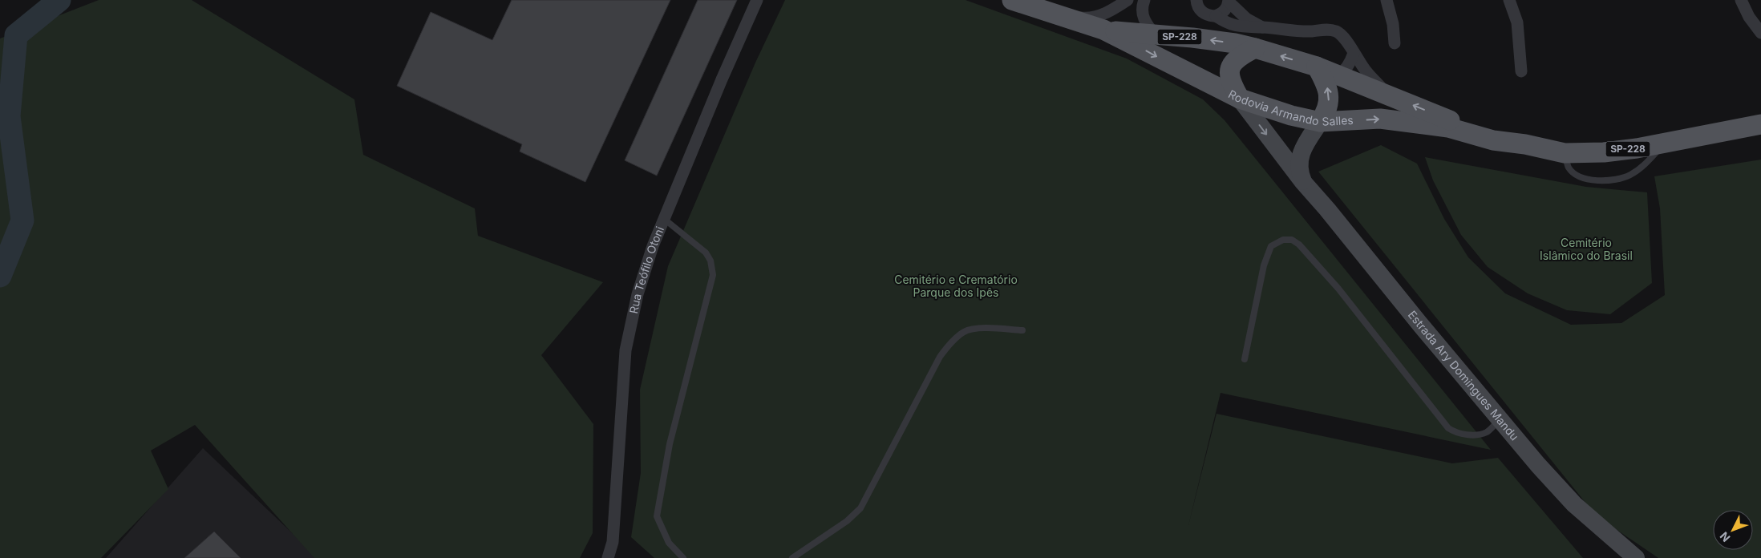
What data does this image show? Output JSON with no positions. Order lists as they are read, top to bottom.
{
  "streets": {
    "main road": ["SP-228", "Rodovia Armando Salles"],
    "street": ["Rua Teófilo Otoni", "Estrada Ary Domingues Mandu"]
  },
  "crossings": [
    ["Rodovia Armando Salles", "Estrada Ary Domingues Mandu"]
  ],
  "parks": ["Cemitério Islâmico do Brasil", "Cemitério e Crematório Parque dos Ipês"],
  "north": "bottom left"
}
